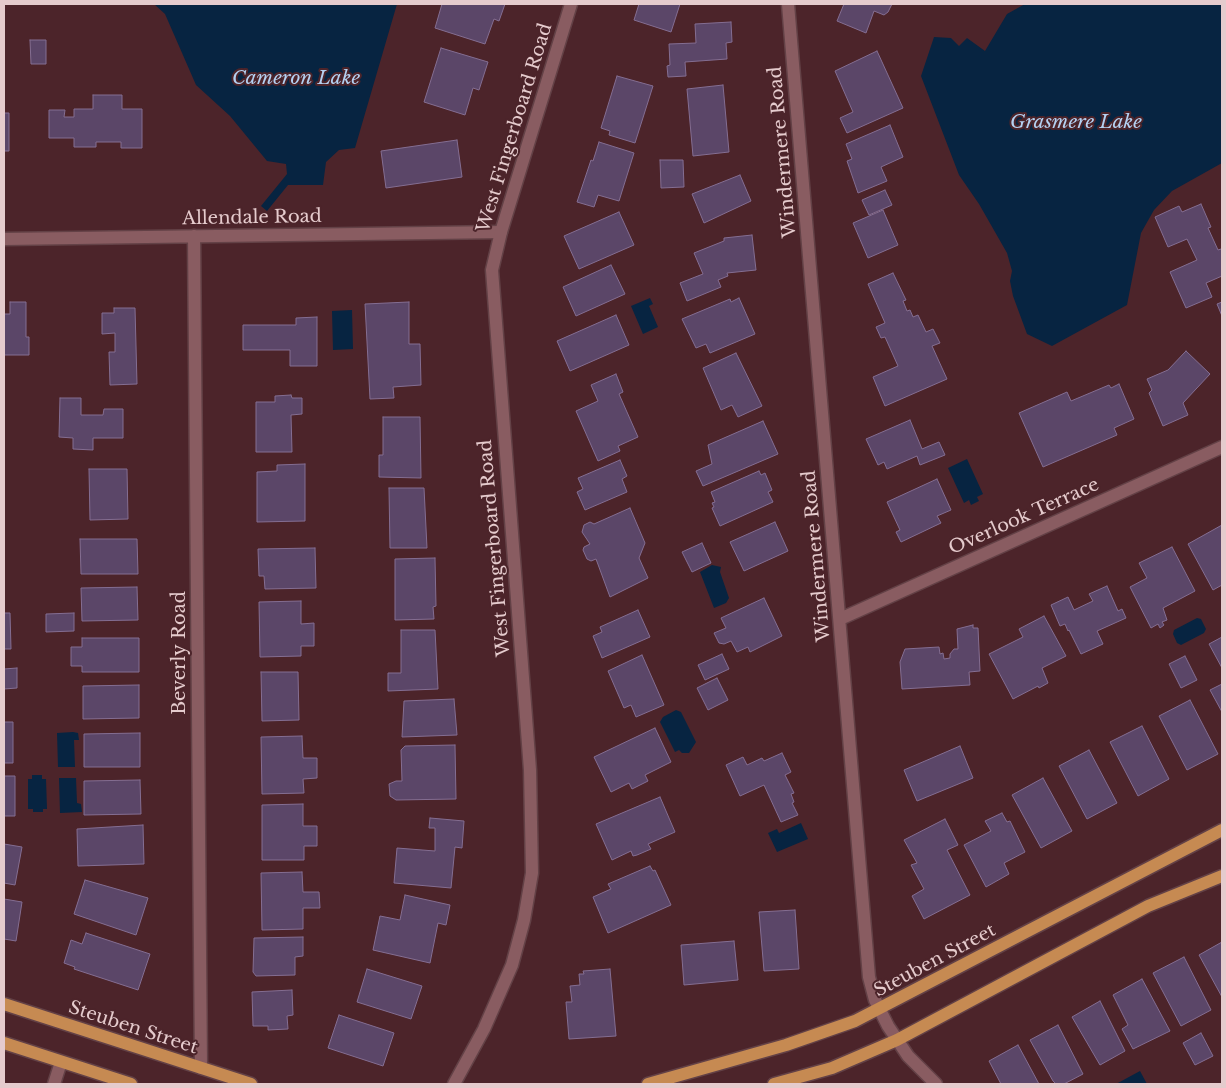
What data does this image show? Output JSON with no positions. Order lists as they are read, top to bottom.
{
  "streets": {
    "main road": ["Steuben Street"],
    "street": [
      "West Fingerboard Road",
      "Windermere Road",
      "Allendale Road",
      "Overlook Terrace",
      "Beverly Road"
    ]
  },
  "crossings": [
    ["West Fingerboard Road", "Allendale Road"],
    ["Windermere Road", "Overlook Terrace"],
    ["Windermere Road", "Steuben Street"],
    ["Allendale Road", "Beverly Road"],
    ["Beverly Road", "Steuben Street"]
  ],
  "water": ["Cameron Lake", "Grasmere Lake"]
}
